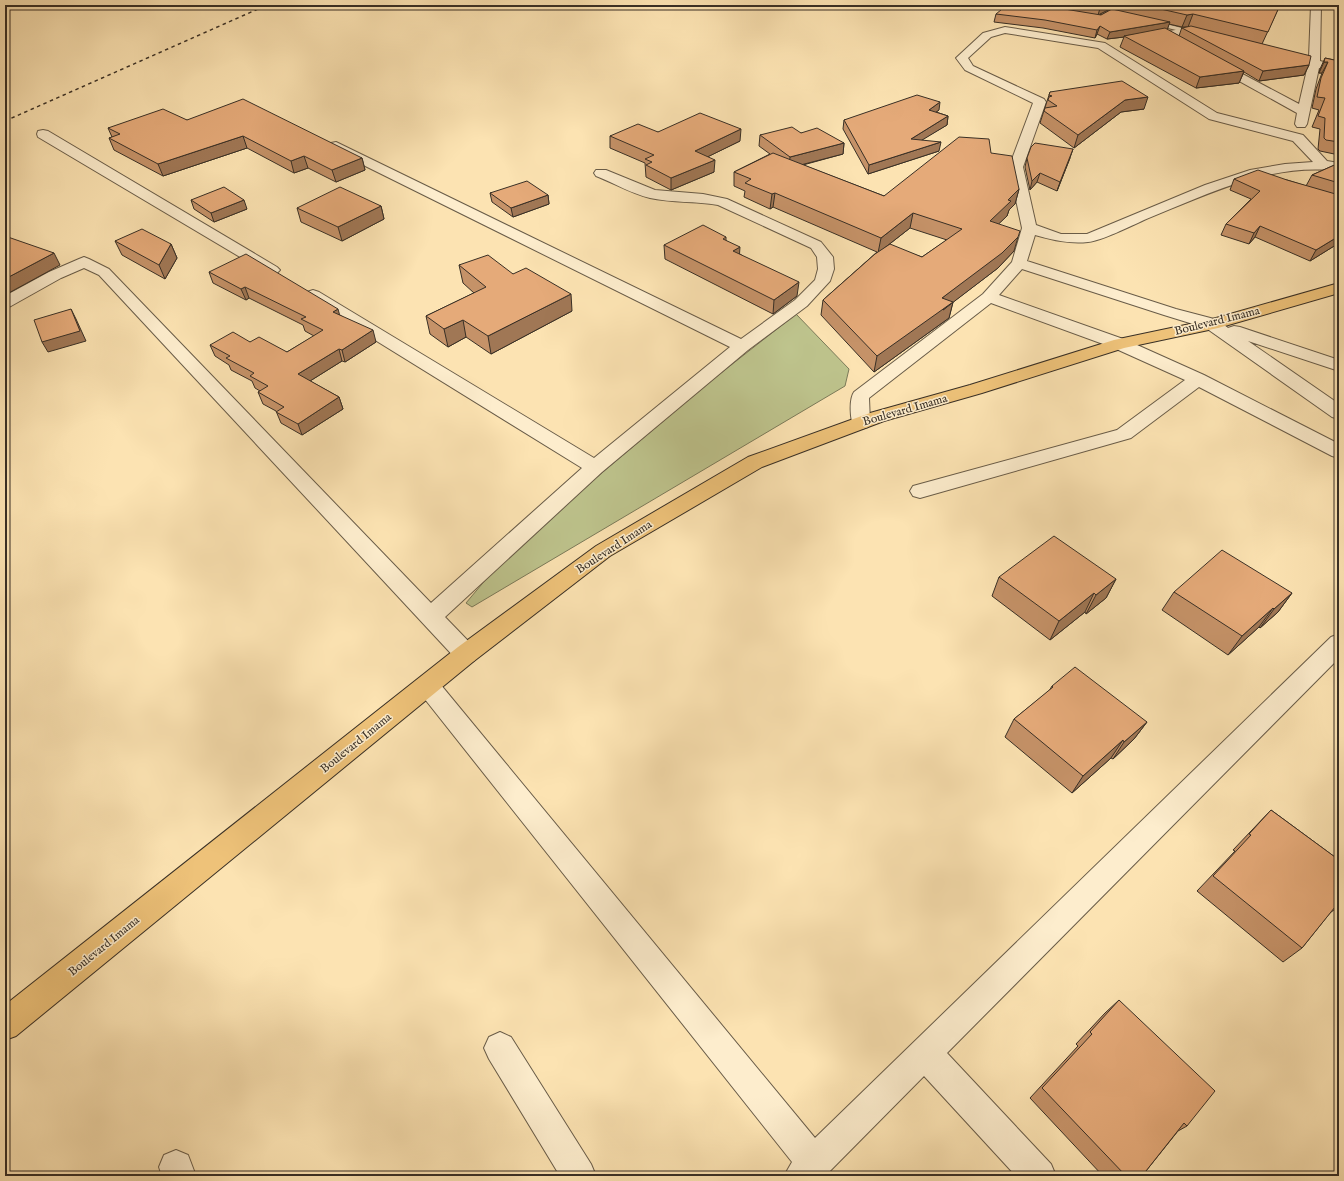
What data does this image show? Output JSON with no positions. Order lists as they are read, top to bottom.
{
  "streets": {
    "main road": ["Boulevard Imama"]
  }
}
